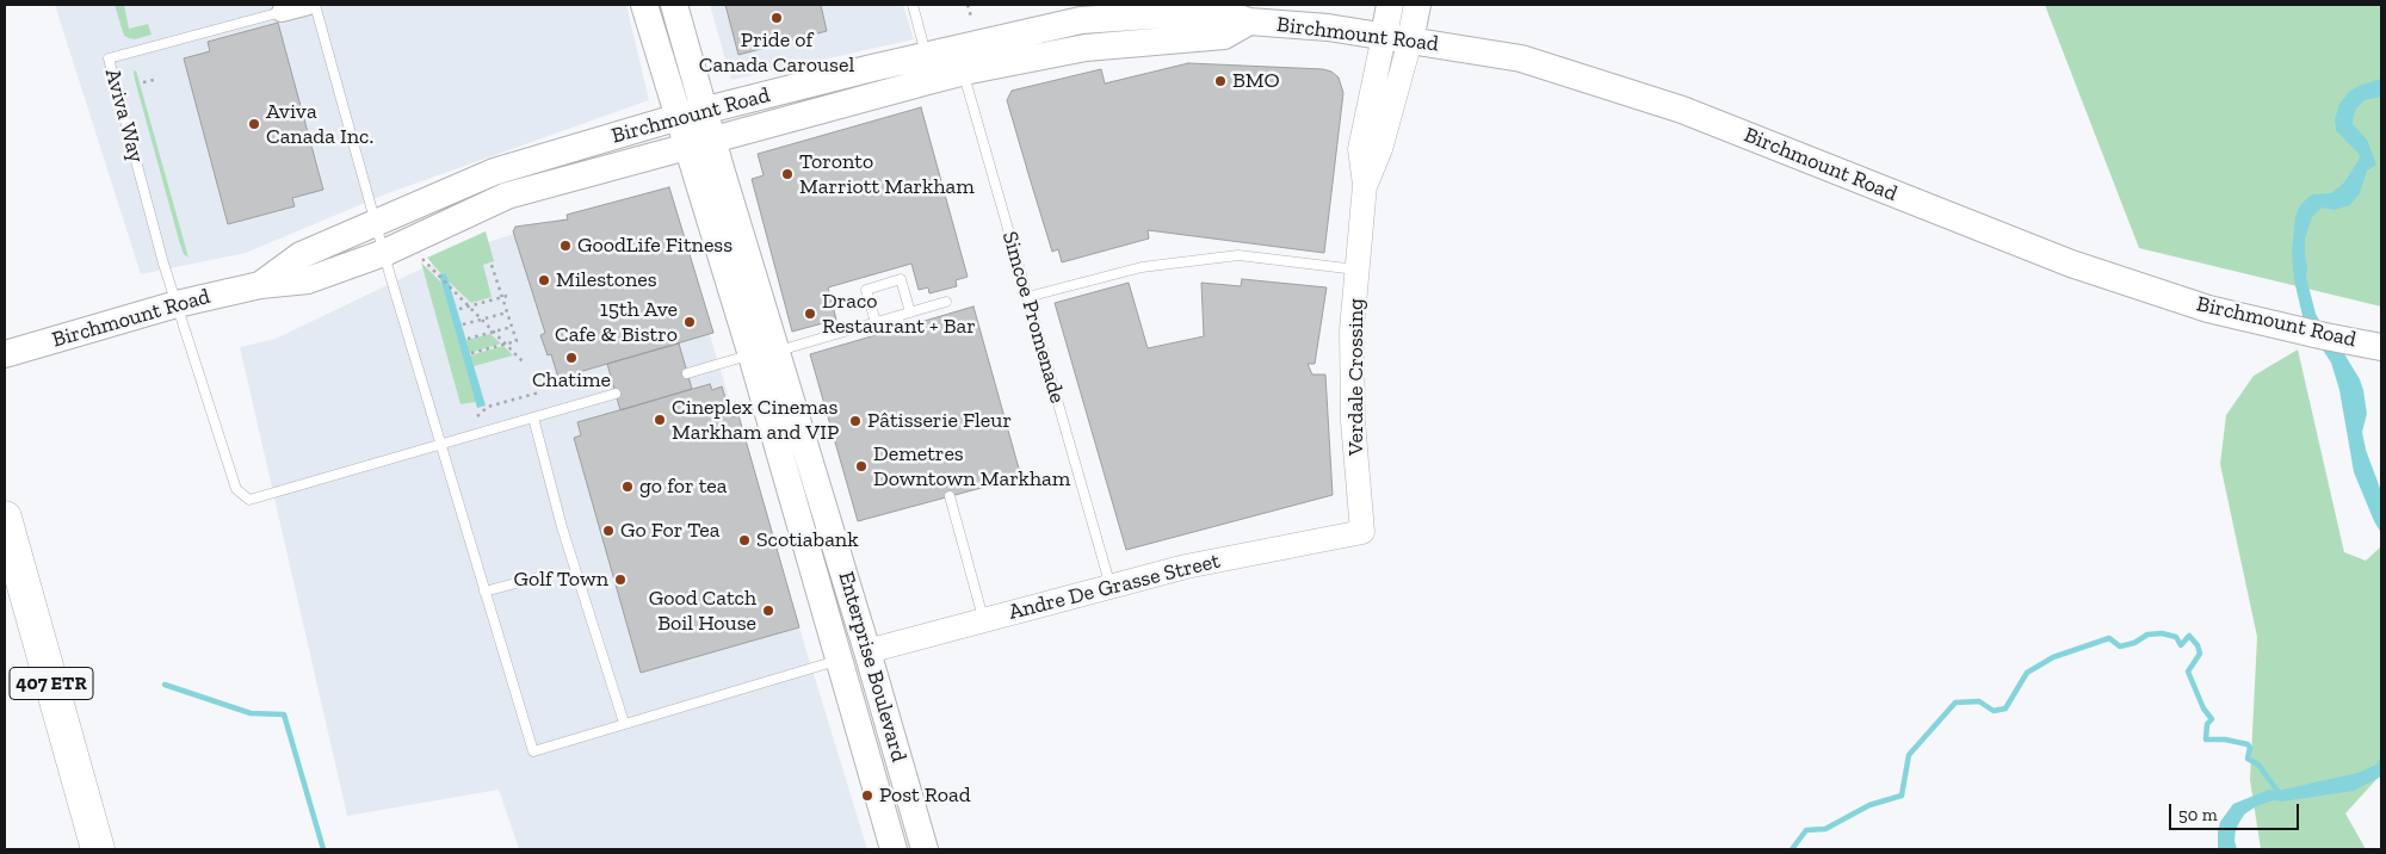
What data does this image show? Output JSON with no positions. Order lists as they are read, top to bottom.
{
  "streets": {
    "highway": ["407 ETR"],
    "main road": ["Birchmount Road", "Verdale Crossing", "Enterprise Boulevard"],
    "street": ["Aviva Way", "Andre De Grasse Street"],
    "lane": ["Simcoe Promenade"]
  },
  "crossings": [
    ["Birchmount Road", "Aviva Way"],
    ["Birchmount Road", "Simcoe Promenade"],
    ["Birchmount Road", "Verdale Crossing"],
    ["Birchmount Road", "Enterprise Boulevard"],
    ["Simcoe Promenade", "Andre De Grasse Street"],
    ["Verdale Crossing", "Andre De Grasse Street"],
    ["Andre De Grasse Street", "Enterprise Boulevard"]
  ],
  "places": [
    "Pride of Canada Carousel",
    "BMO",
    "Aviva Canada Inc.",
    "Toronto Marriott Markham",
    "GoodLife Fitness",
    "Milestones",
    "Draco Restaurant + Bar",
    "15th Ave Cafe & Bistro",
    "Chatime",
    "Cineplex Cinemas Markham and VIP",
    "Pâtisserie Fleur",
    "Demetres Downtown Markham",
    "go for tea",
    "Go For Tea",
    "Scotiabank",
    "Golf Town",
    "Good Catch Boil House",
    "Post Road"
  ],
  "scale_bar": "50 m"
}
